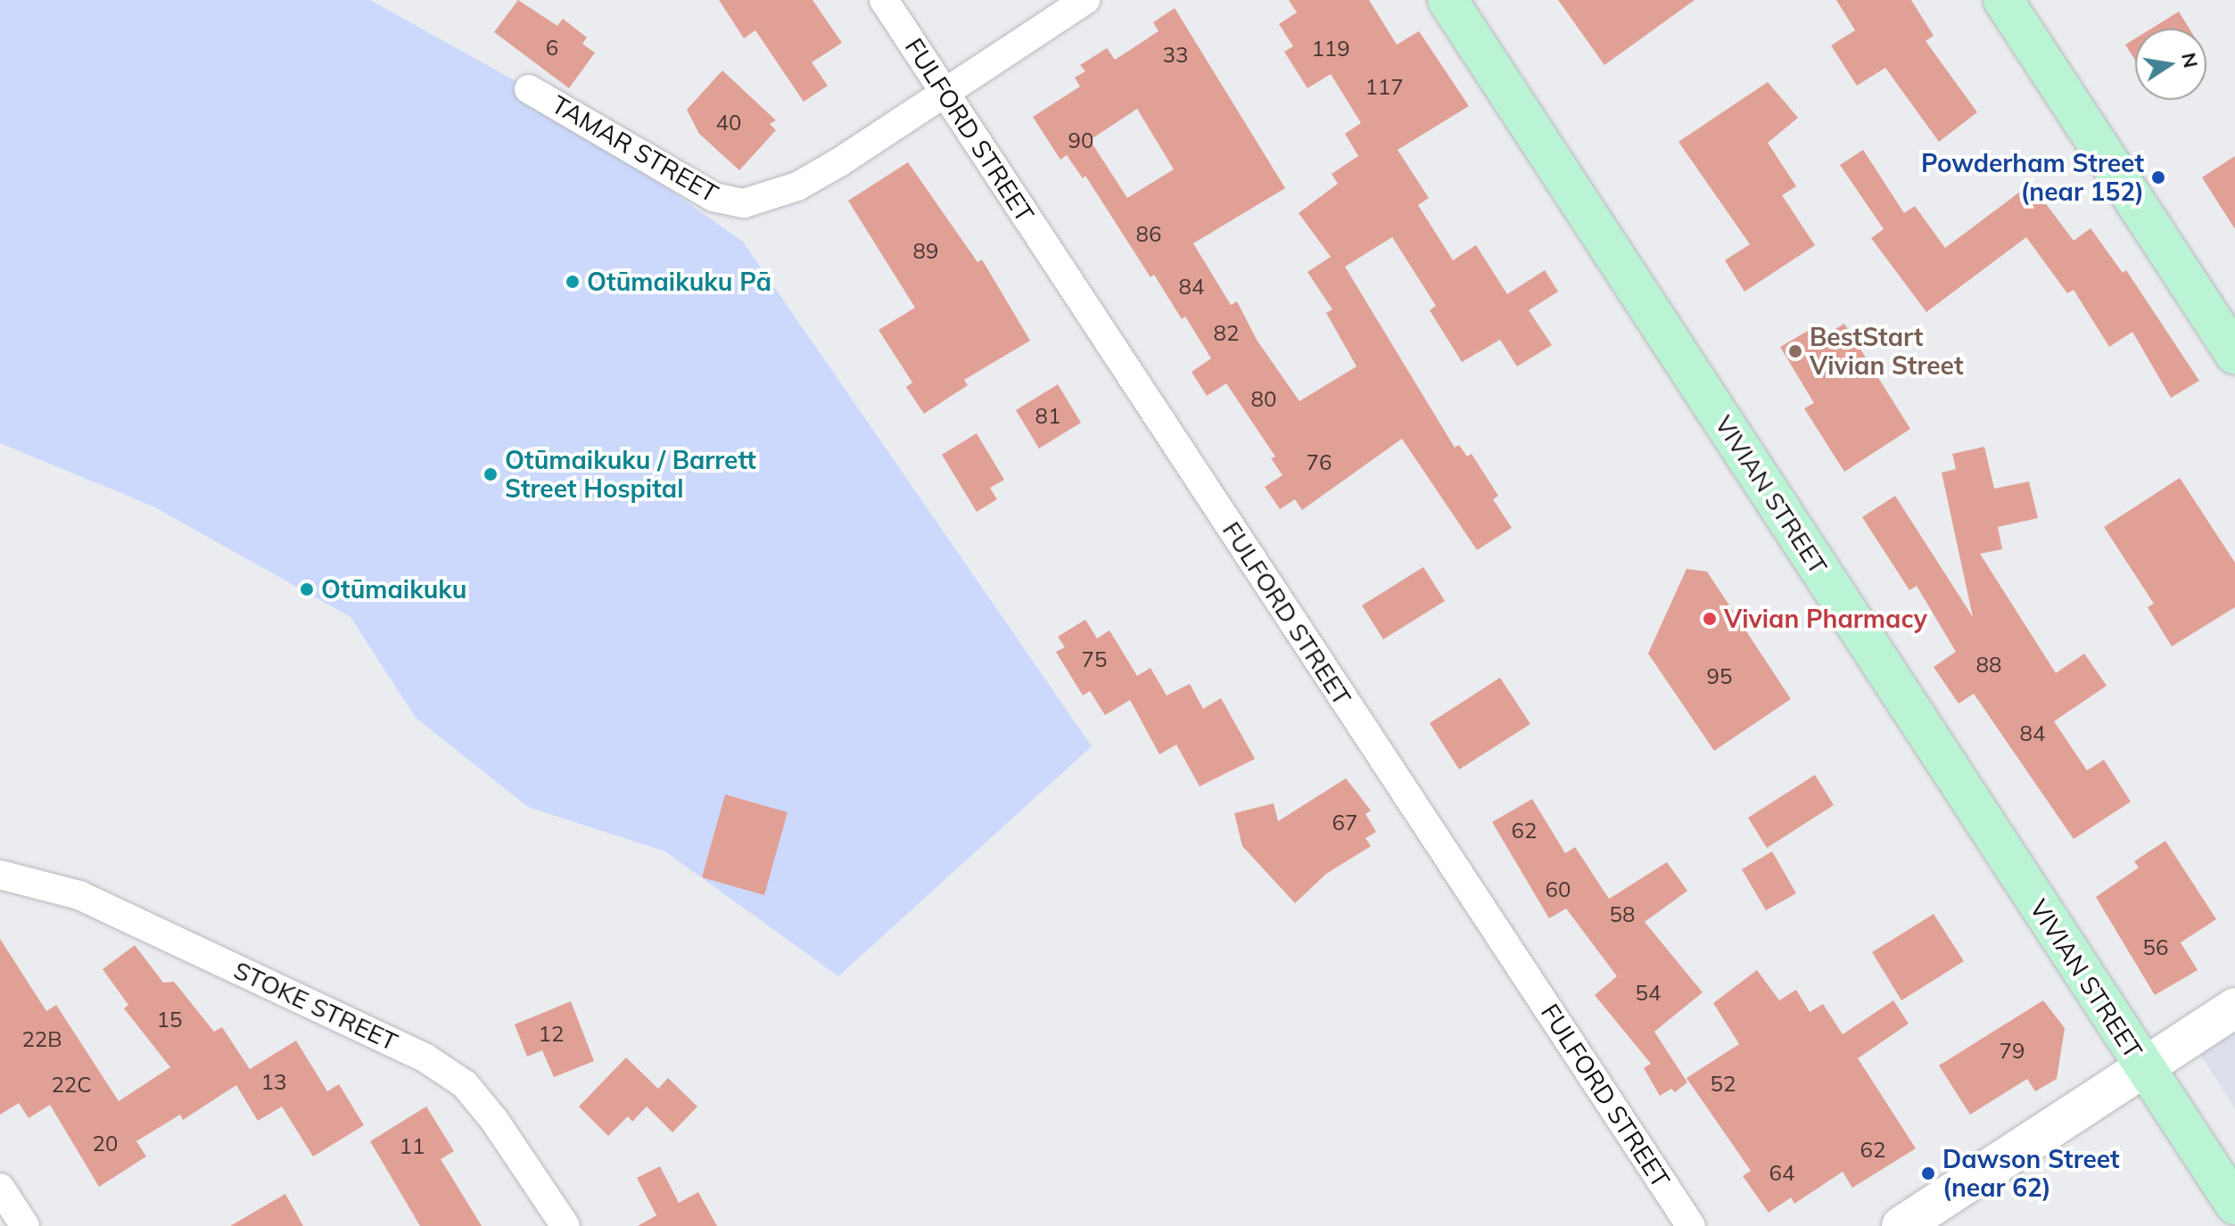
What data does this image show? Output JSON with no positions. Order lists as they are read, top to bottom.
{
  "streets": {
    "main road": ["VIVIAN STREET"],
    "street": ["FULFORD STREET", "TAMAR STREET", "STOKE STREET"]
  },
  "crossings": [
    ["FULFORD STREET", "TAMAR STREET"]
  ],
  "places": [
    "Powderham Street (near 152)",
    "Otūmaikuku Pā",
    "BestStart Vivian Street",
    "Otūmaikuku / Barrett Street Hospital",
    "Otūmaikuku",
    "Vivian Pharmacy",
    "Dawson Street (near 62)"
  ],
  "house_numbers": [
    "6",
    "119",
    "33",
    "117",
    "40",
    "90",
    "86",
    "89",
    "84",
    "82",
    "80",
    "81",
    "76",
    "75",
    "88",
    "95",
    "84",
    "67",
    "62",
    "60",
    "58",
    "56",
    "54",
    "15",
    "12",
    "22B",
    "79",
    "13",
    "52",
    "22C",
    "20",
    "11",
    "62",
    "64"
  ],
  "north": "right"
}
